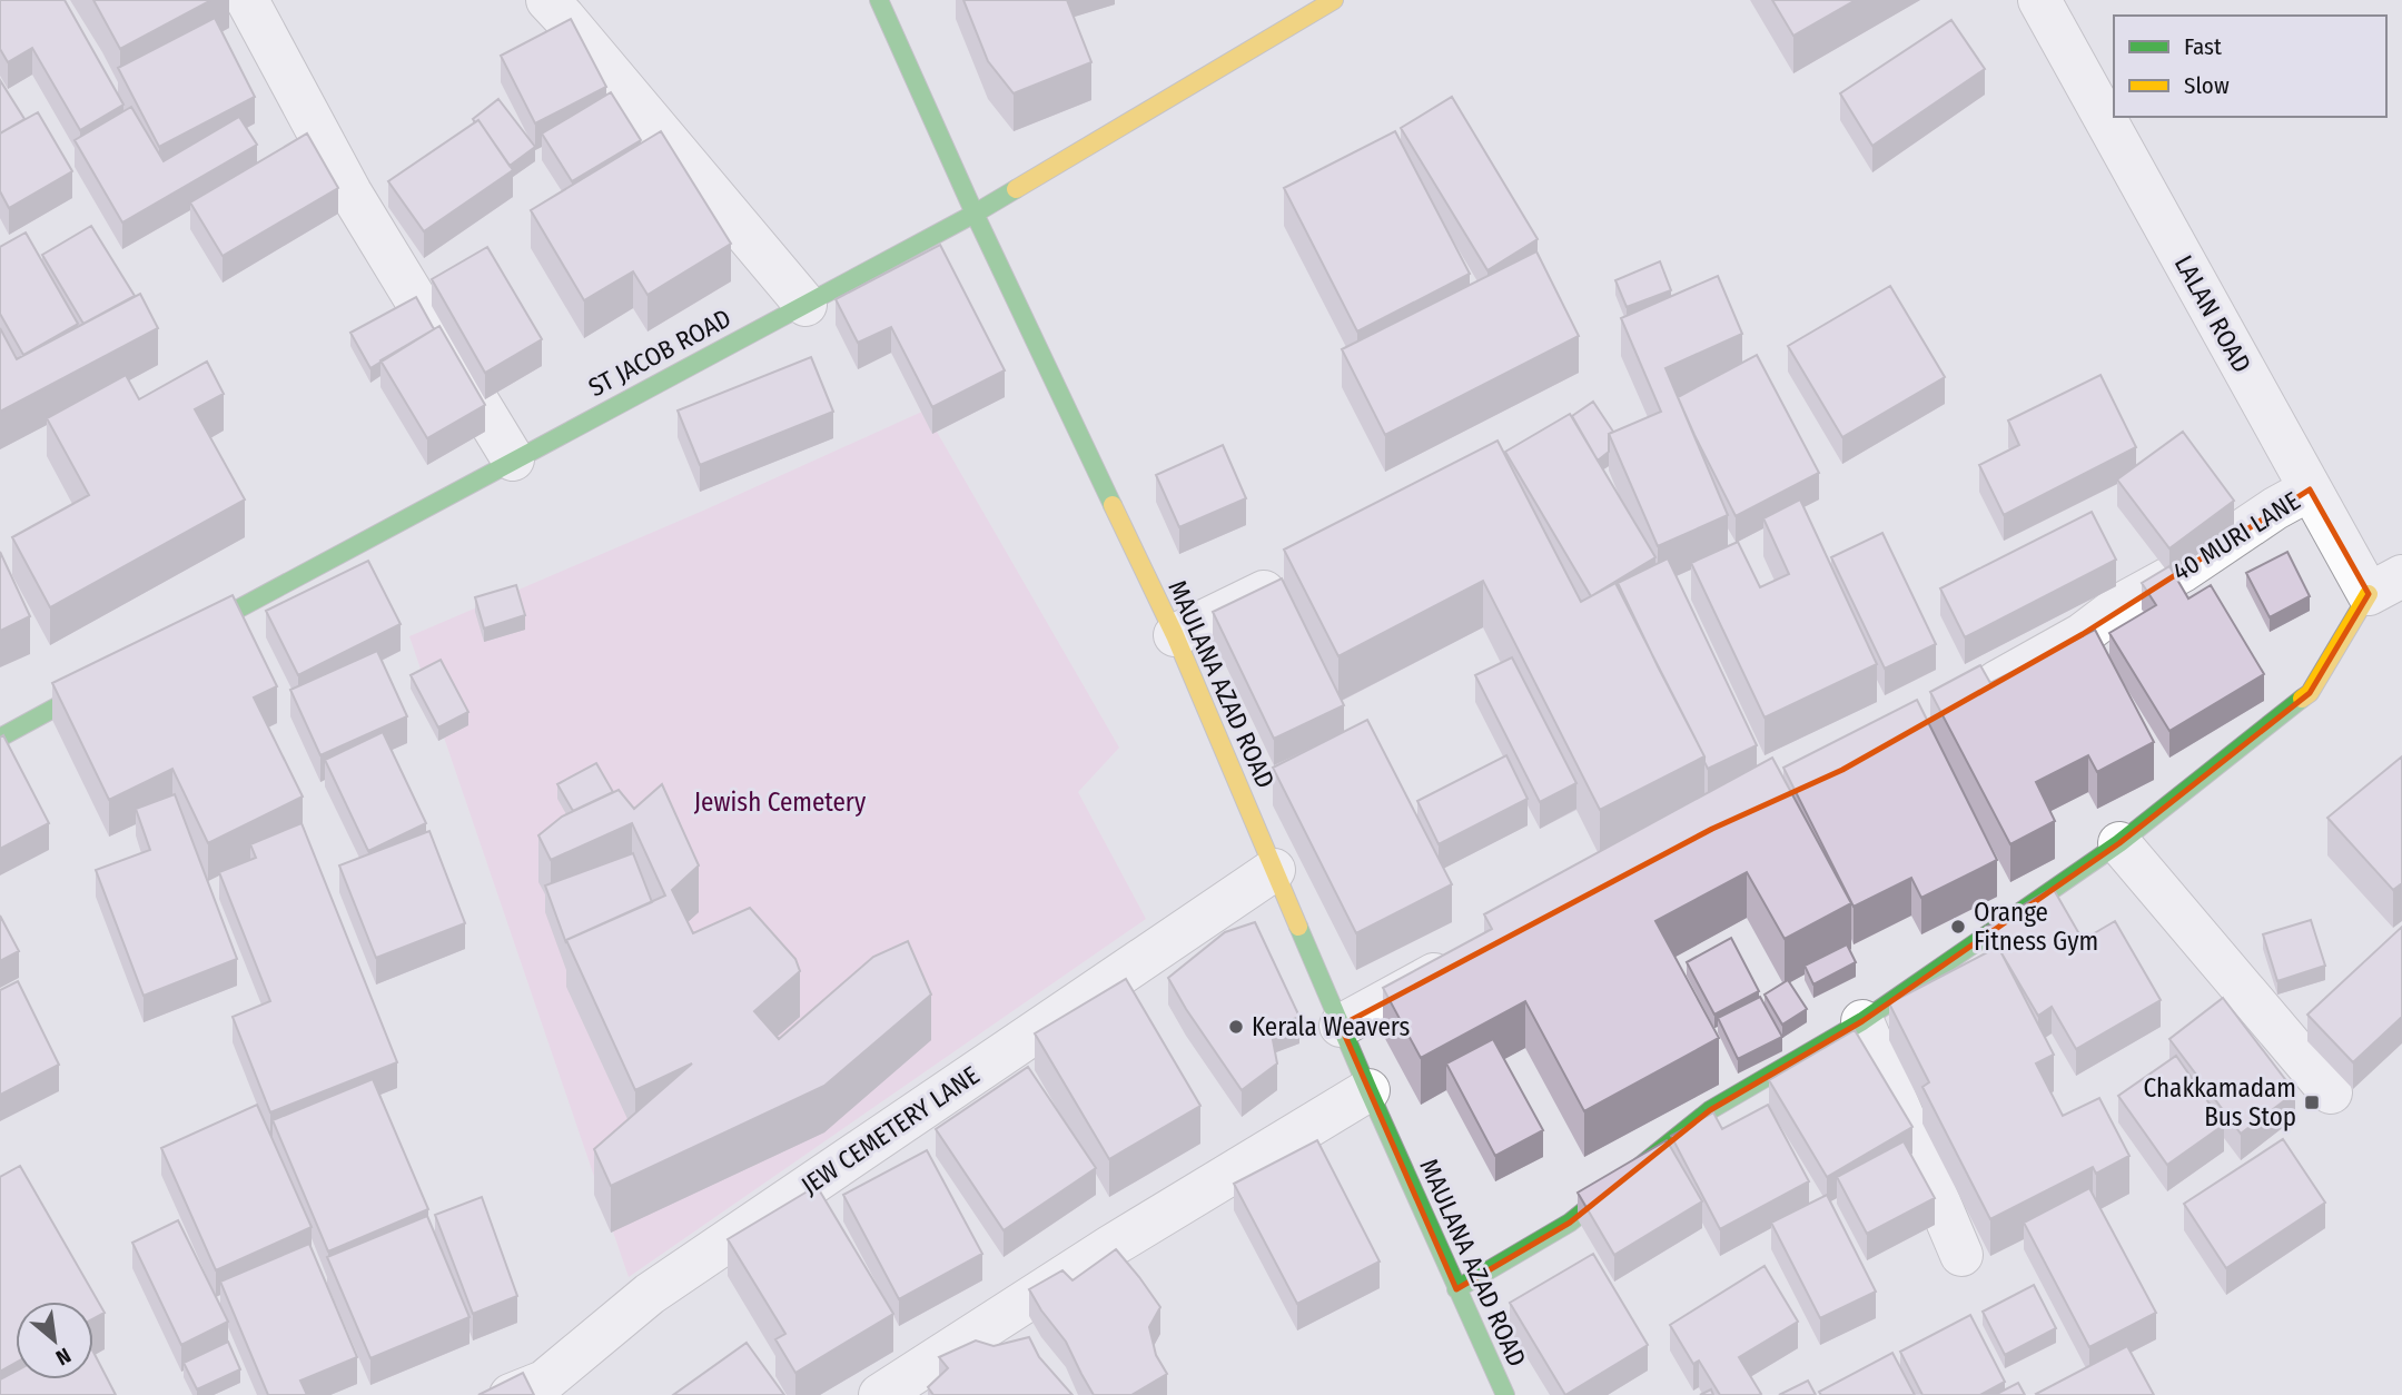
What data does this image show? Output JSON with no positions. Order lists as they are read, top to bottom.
{
  "streets": {
    "street": [
      "LALAN ROAD",
      "ST JACOB ROAD",
      "40 MURI LANE",
      "MAULANA AZAD ROAD",
      "JEW CEMETERY LANE"
    ]
  },
  "crossings": [
    ["LALAN ROAD", "40 MURI LANE"],
    ["ST JACOB ROAD", "MAULANA AZAD ROAD"],
    ["MAULANA AZAD ROAD", "JEW CEMETERY LANE"]
  ],
  "parks": ["Jewish Cemetery"],
  "places": {
    "other": ["Orange Fitness Gym", "Kerala Weavers"],
    "transit": ["Chakkamadam Bus Stop"]
  },
  "legend": ["Fast", "Slow"],
  "north": "bottom right"
}
